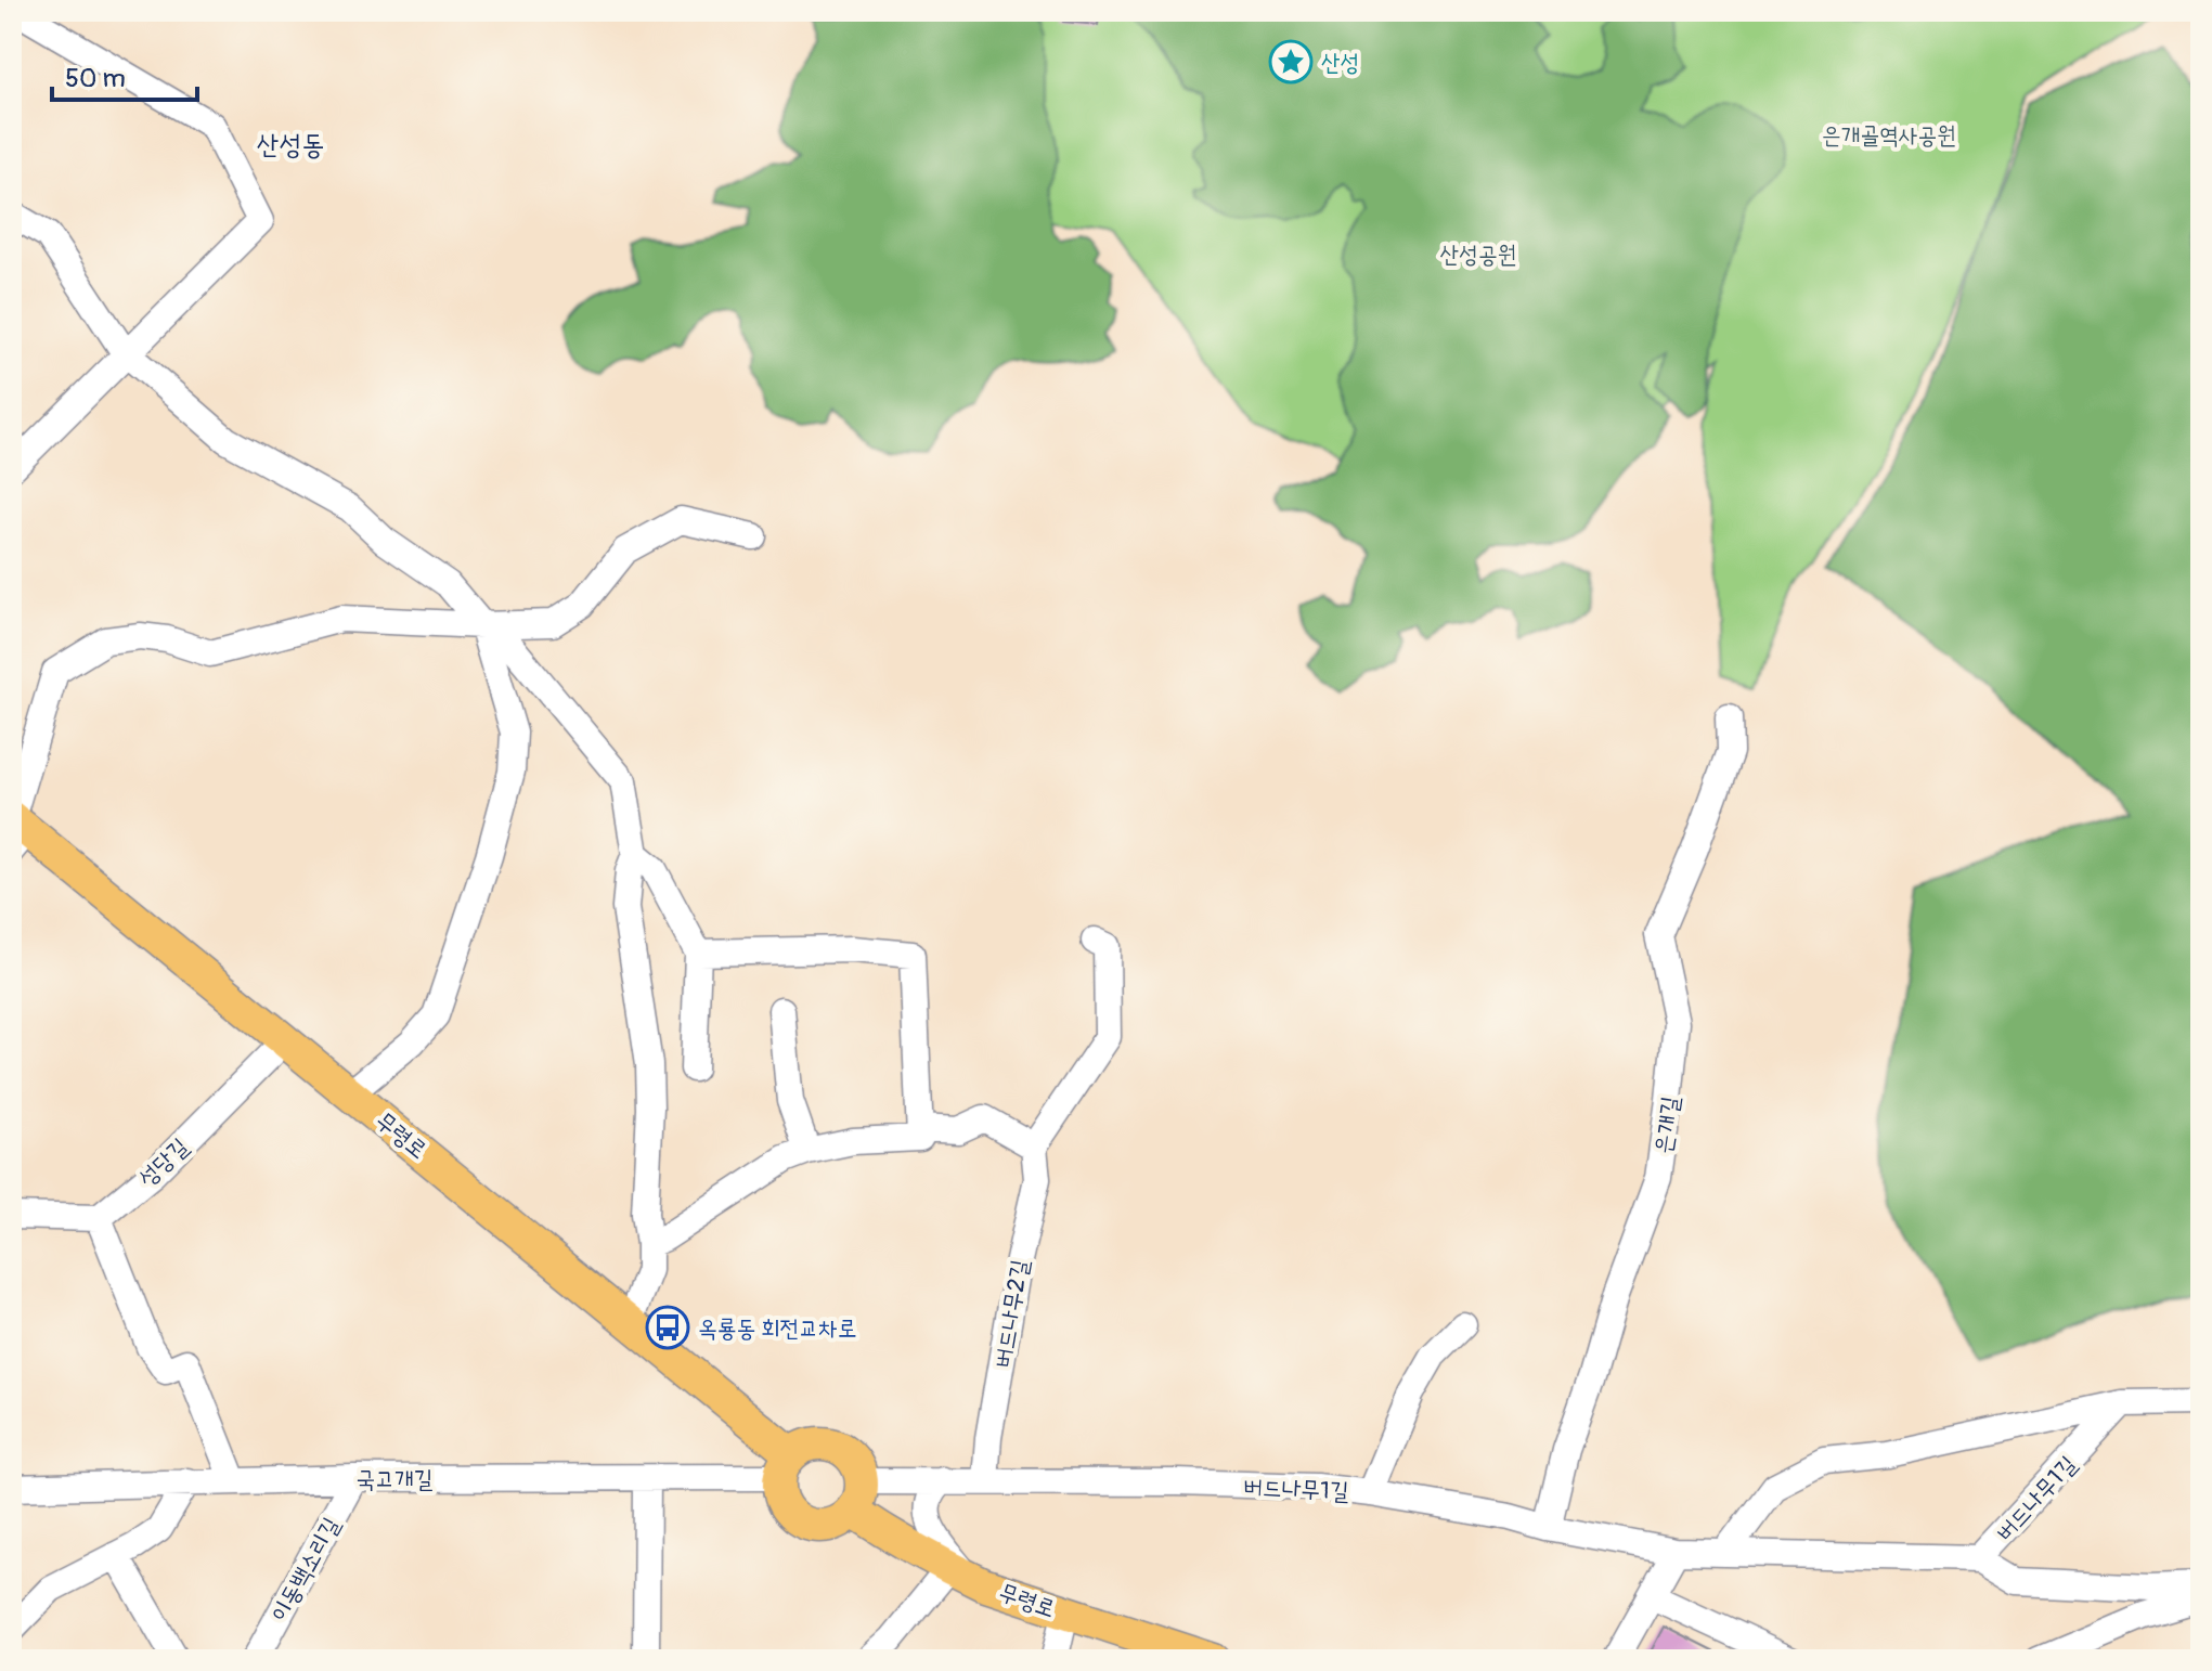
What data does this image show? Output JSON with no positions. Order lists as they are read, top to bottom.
{
  "streets": {
    "main road": ["무령로"],
    "street": [
      "은개길",
      "성당길",
      "버드나무2길",
      "국고개길",
      "버드나무1길",
      "이동백소리길"
    ]
  },
  "crossings": [
    ["은개길", "버드나무1길"],
    ["무령로", "성당길"],
    ["무령로", "국고개길"],
    ["무령로", "버드나무1길"],
    ["버드나무2길", "버드나무1길"],
    ["국고개길", "버드나무1길"],
    ["국고개길", "이동백소리길"]
  ],
  "districts": ["산성동"],
  "parks": ["은개골역사공원", "산성공원"],
  "places": {
    "place": ["산성"],
    "bus stop": ["옥룡동 회전교차로"]
  },
  "scale_bar": "50 m"
}
